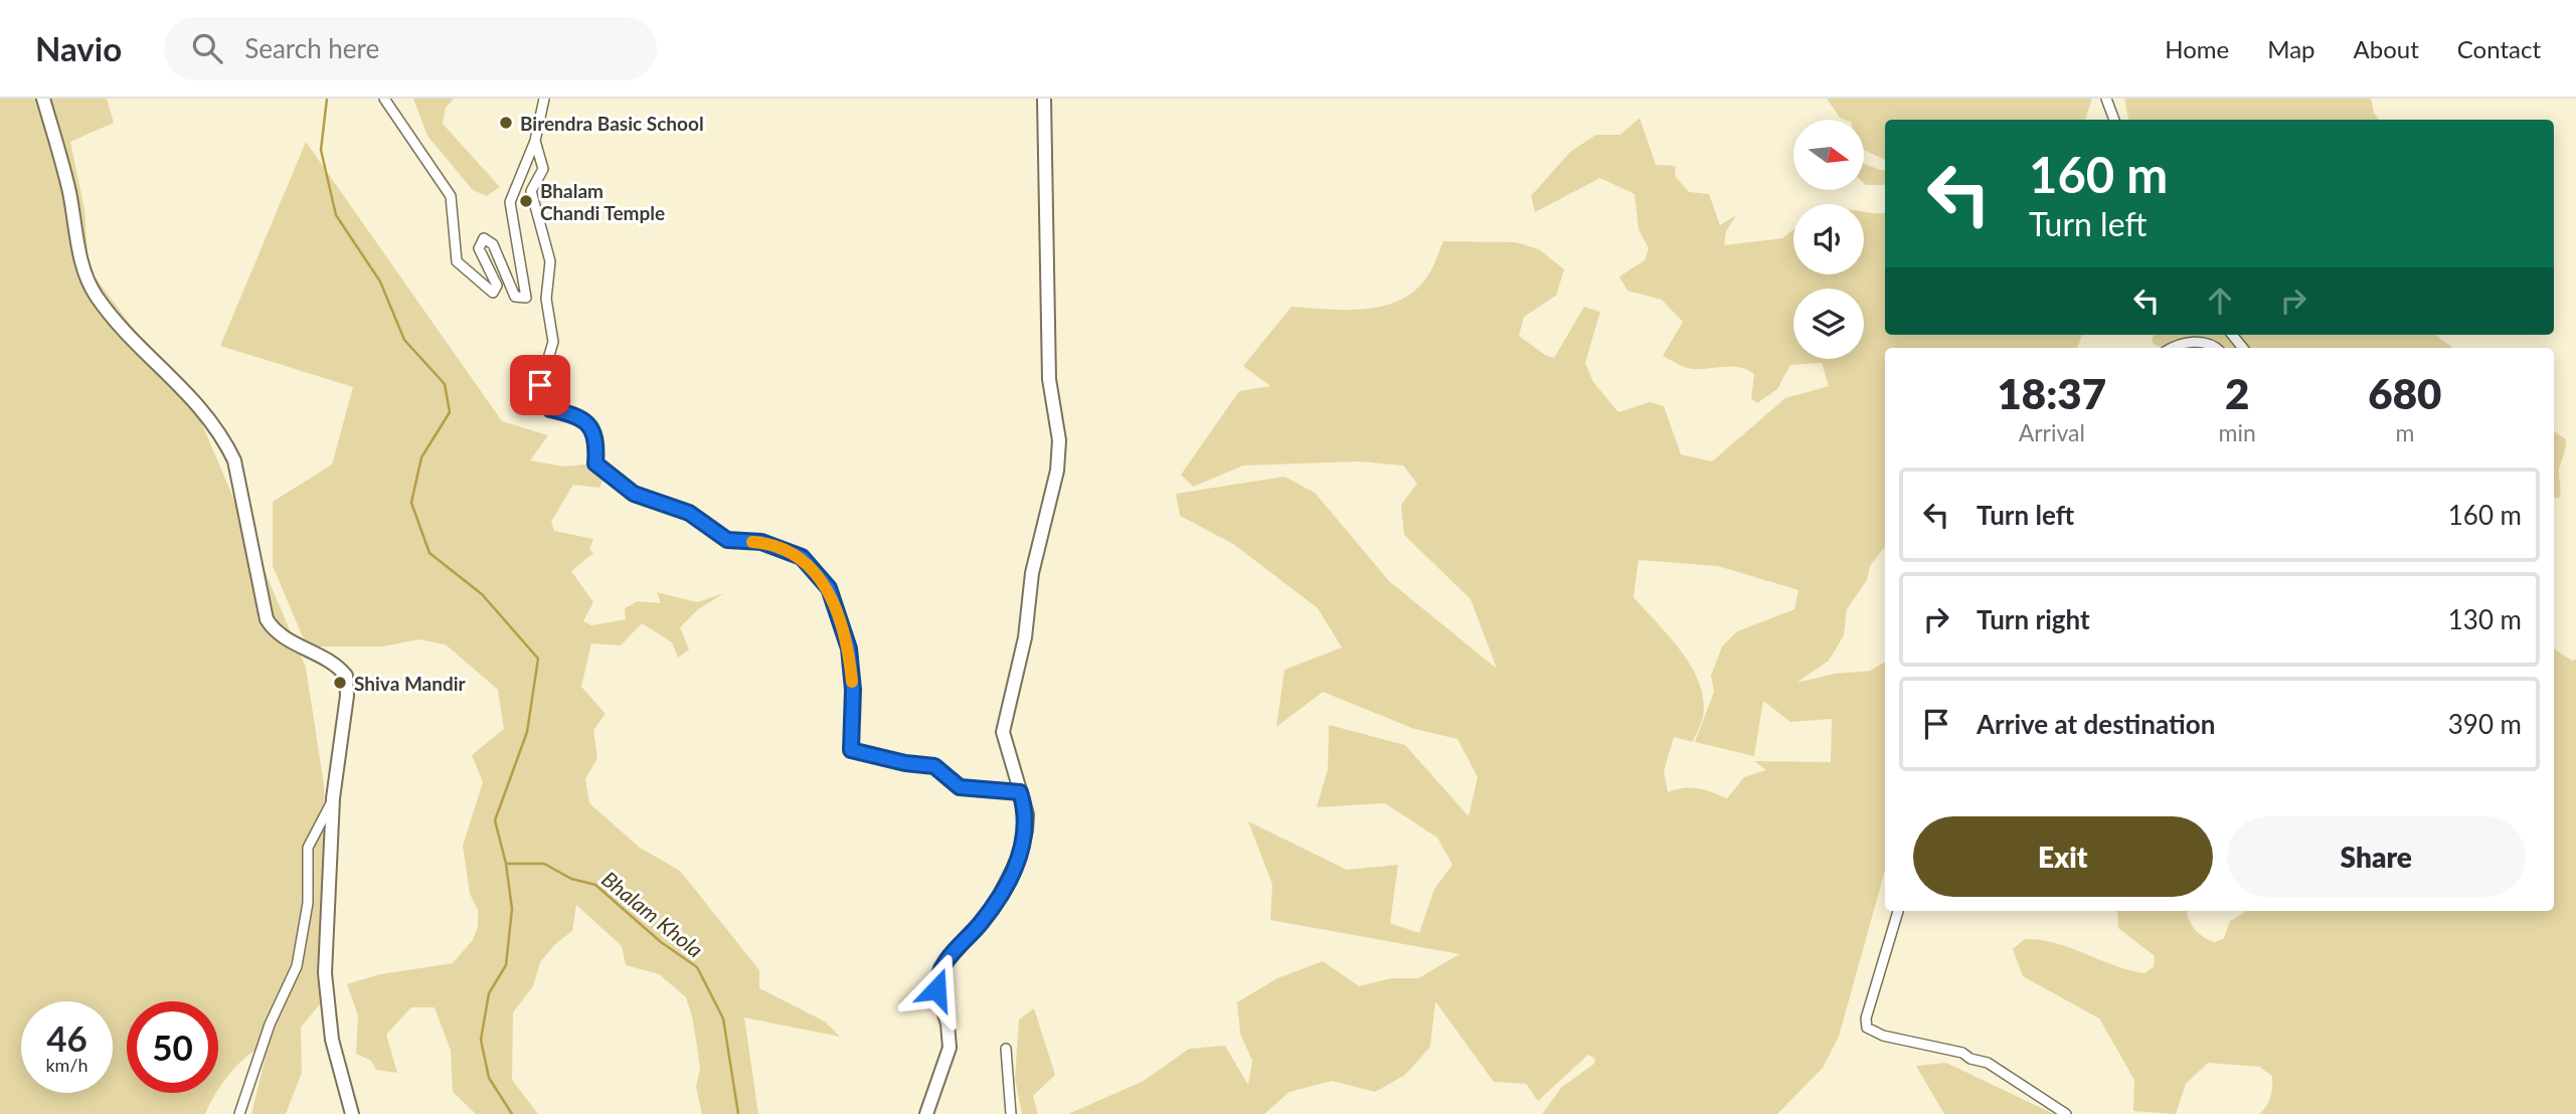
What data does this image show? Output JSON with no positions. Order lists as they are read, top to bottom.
{
  "water": ["Bhalam Khola"],
  "places": ["Birendra Basic School", "Bhalam Chandi Temple", "Shiva Mandir"],
  "north": "right",
  "page": {
    "header": "Navio",
    "search": "Search here",
    "nav": [
      "Home",
      "Map",
      "About",
      "Contact"
    ],
    "turn": ["160 m", "Turn left"],
    "eta": [
      "18:37",
      "Arrival",
      "2",
      "min",
      "680",
      "m"
    ],
    "list": [
      {
        "name": "Turn left",
        "value": "160 m"
      },
      {
        "name": "Turn right",
        "value": "130 m"
      },
      {
        "name": "Arrive at destination",
        "value": "390 m"
      }
    ],
    "buttons": ["Exit", "Share"],
    "speed": "46 km/h",
    "limit": "50"
  }
}
